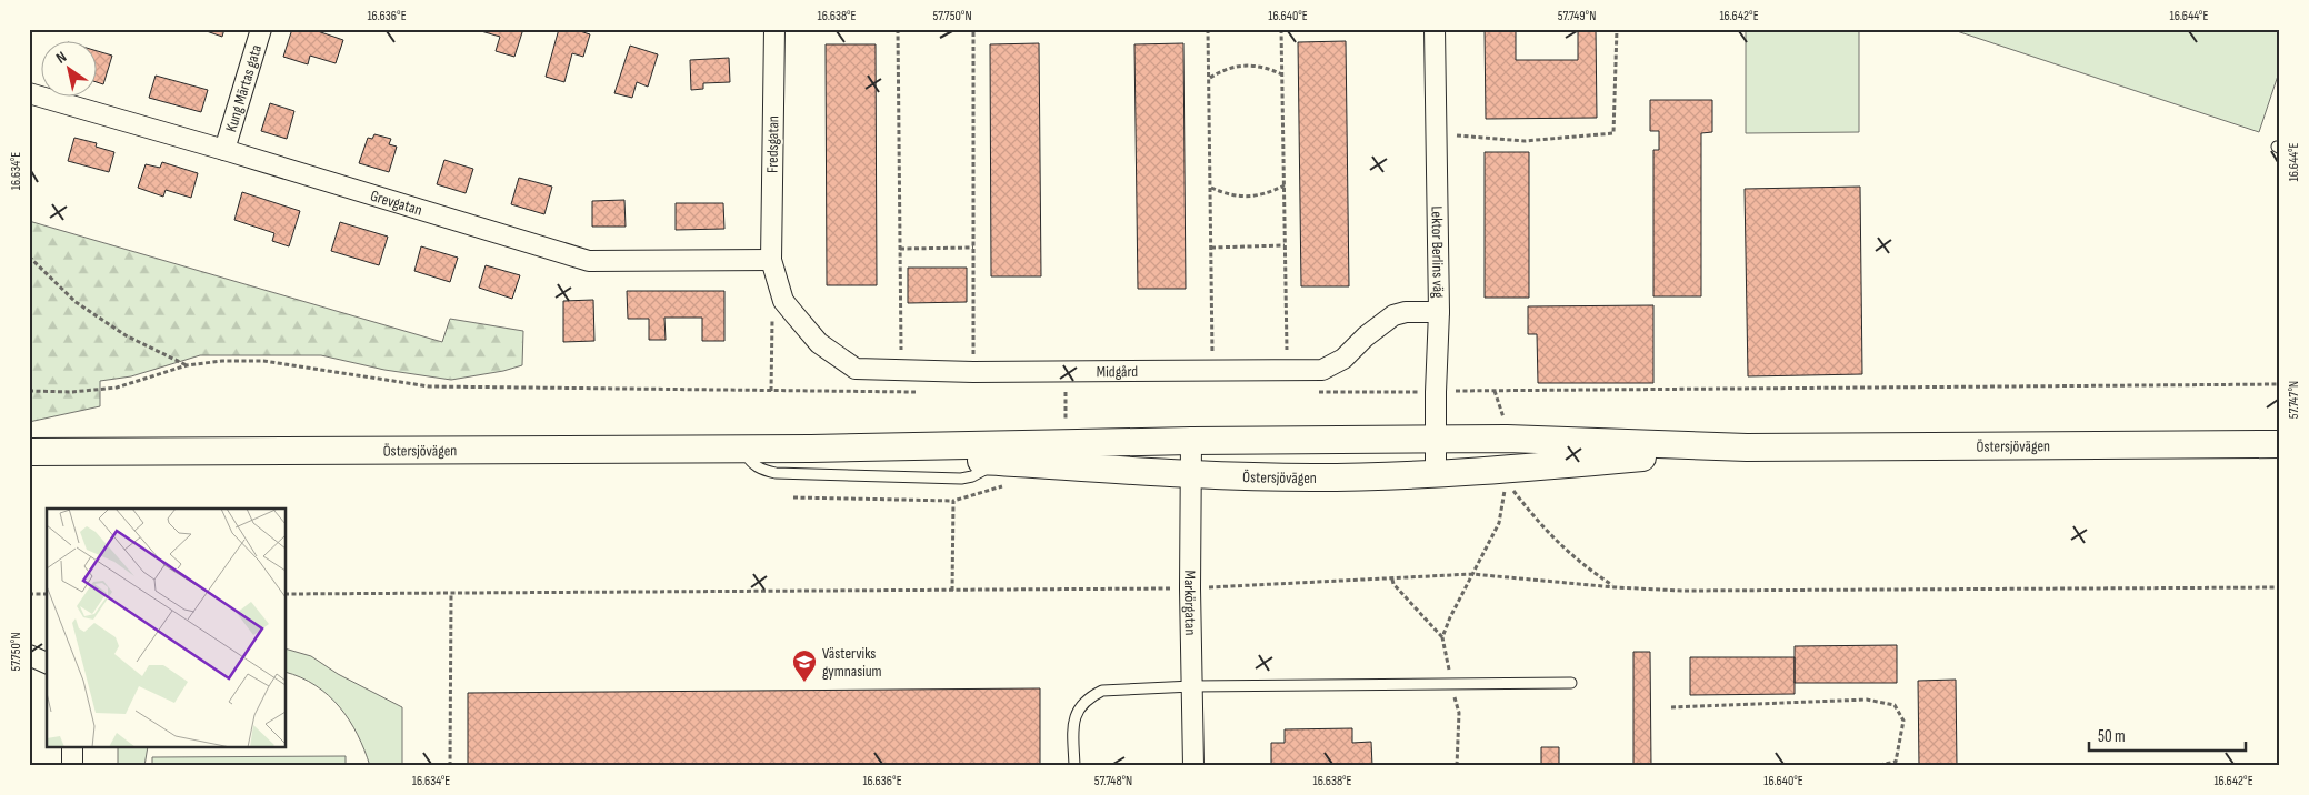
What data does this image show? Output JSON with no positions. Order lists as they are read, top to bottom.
{
  "streets": {
    "main road": ["Östersjövägen"],
    "street": [
      "Kung Märtas gata",
      "Fredsgatan",
      "Grevgatan",
      "Lektor Berlins väg",
      "Midgård",
      "Markörgatan"
    ]
  },
  "crossings": [
    ["Kung Märtas gata", "Grevgatan"],
    ["Fredsgatan", "Grevgatan"],
    ["Fredsgatan", "Midgård"],
    ["Grevgatan", "Midgård"],
    ["Lektor Berlins väg", "Midgård"],
    ["Lektor Berlins väg", "Östersjövägen"],
    ["Östersjövägen", "Markörgatan"]
  ],
  "places": {
    "school or university": ["Västerviks gymnasium"]
  },
  "scale_bar": "50 m",
  "north": "top left",
  "coordinates": [
    "16.636°E",
    "16.638°E",
    "57.750°N",
    "16.640°E",
    "57.749°N",
    "16.642°E",
    "16.644°E",
    "16.634°E",
    "57.747°N",
    "57.748°N"
  ]
}
